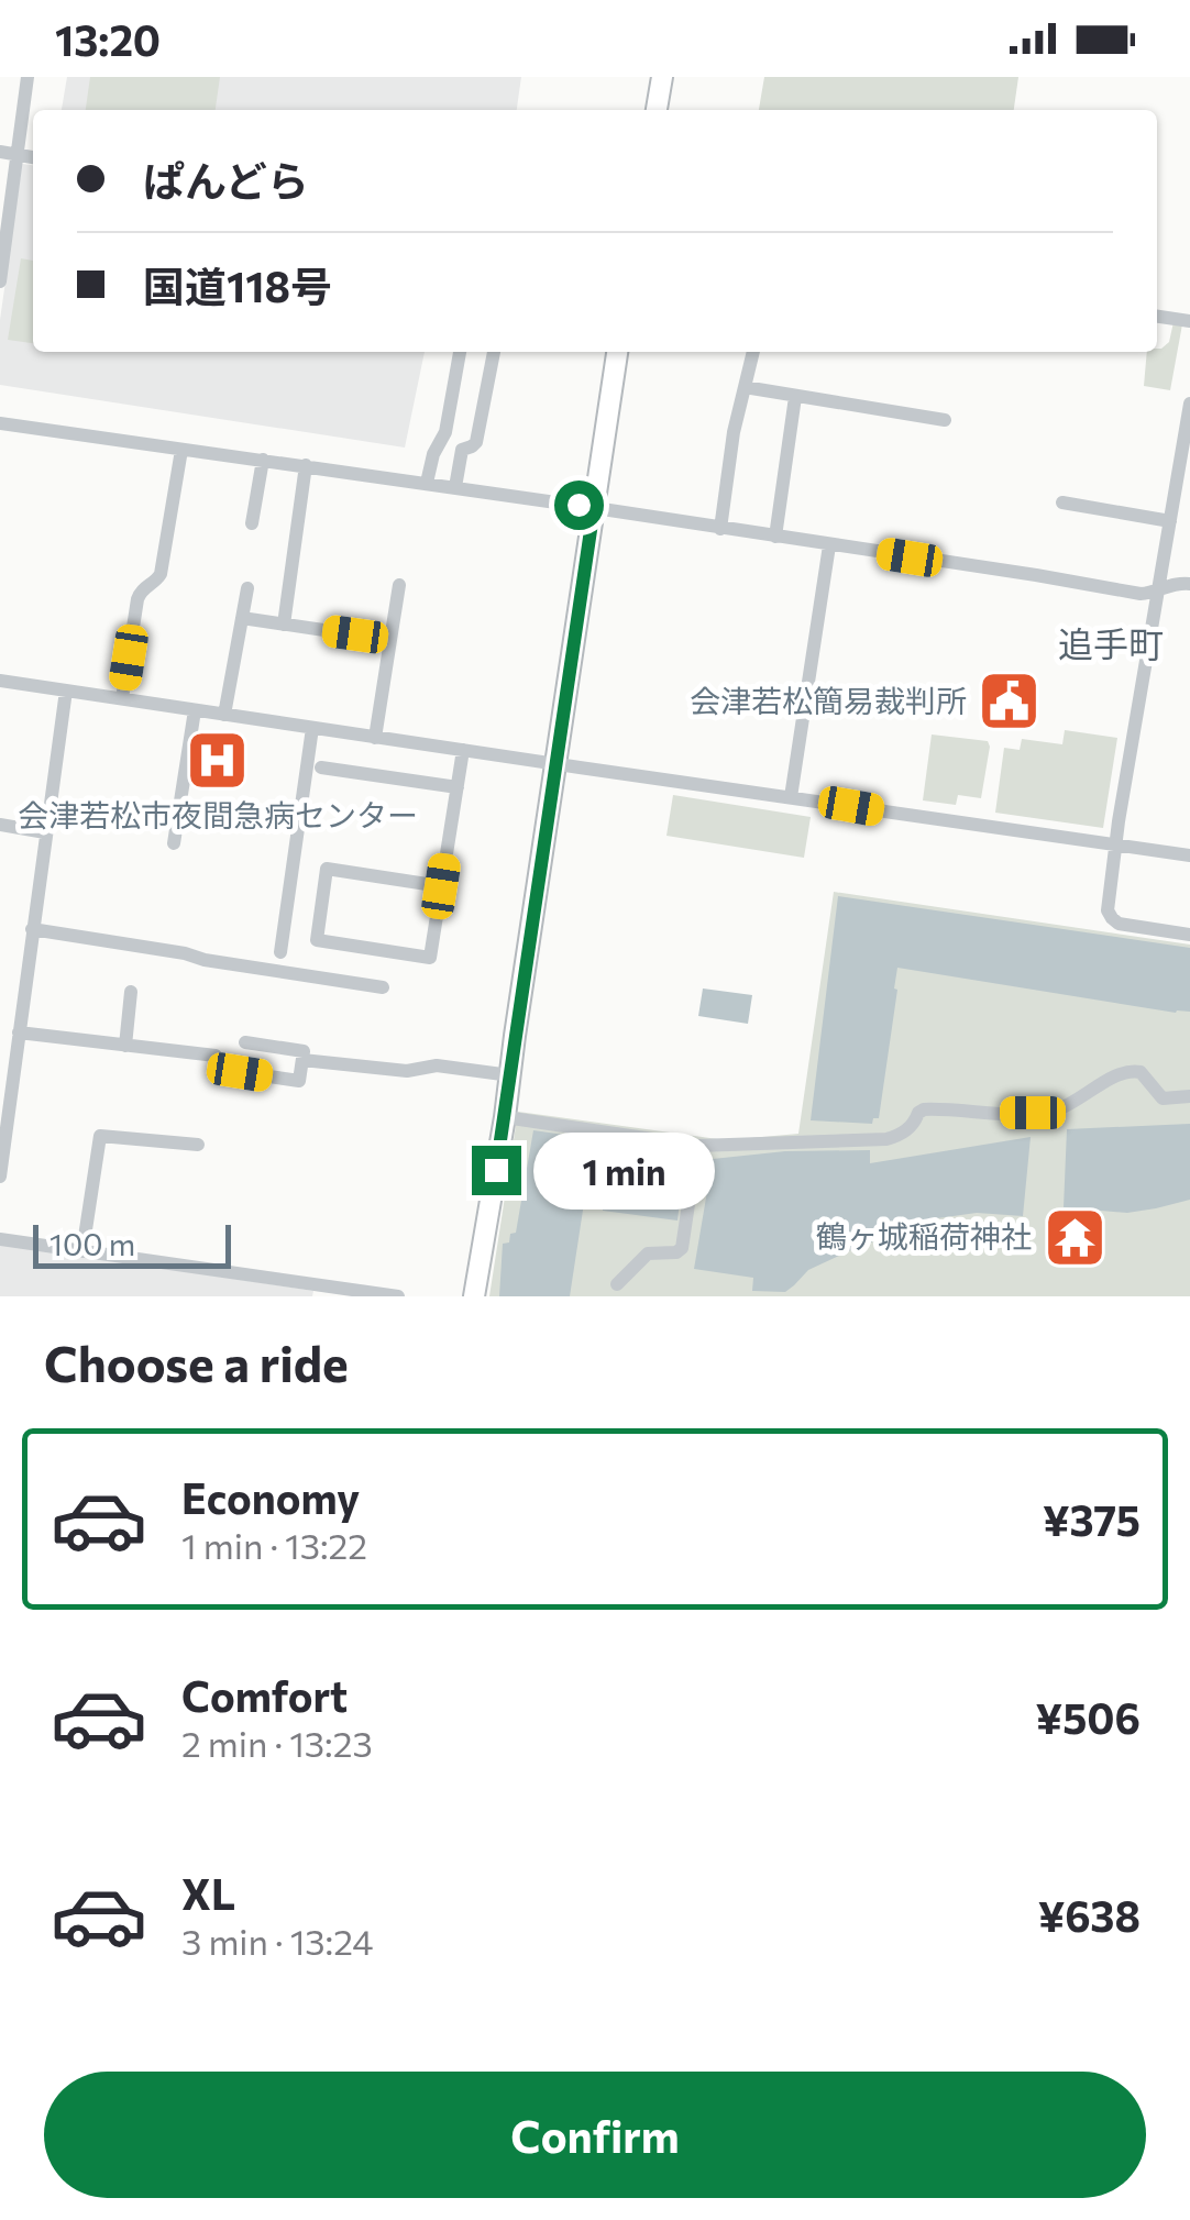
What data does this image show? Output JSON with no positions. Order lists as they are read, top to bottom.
{
  "districts": ["追手町"],
  "places": {
    "public building": ["会津若松簡易裁判所"],
    "hospital": ["会津若松市夜間急病センター"],
    "temple": ["鶴ヶ城稲荷神社"]
  },
  "scale_bar": "100 m",
  "page": {
    "status": "13:20",
    "banner": ["ぱんどら", "国道118号"],
    "bubble": "1 min",
    "scale": "100 m",
    "heading": "Choose a ride",
    "list": [
      {
        "name": "Economy",
        "note": "1 min · 13:22",
        "value": "¥375"
      },
      {
        "name": "Comfort",
        "note": "2 min · 13:23",
        "value": "¥506"
      },
      {
        "name": "XL",
        "note": "3 min · 13:24",
        "value": "¥638"
      }
    ],
    "buttons": "Confirm"
  }
}
